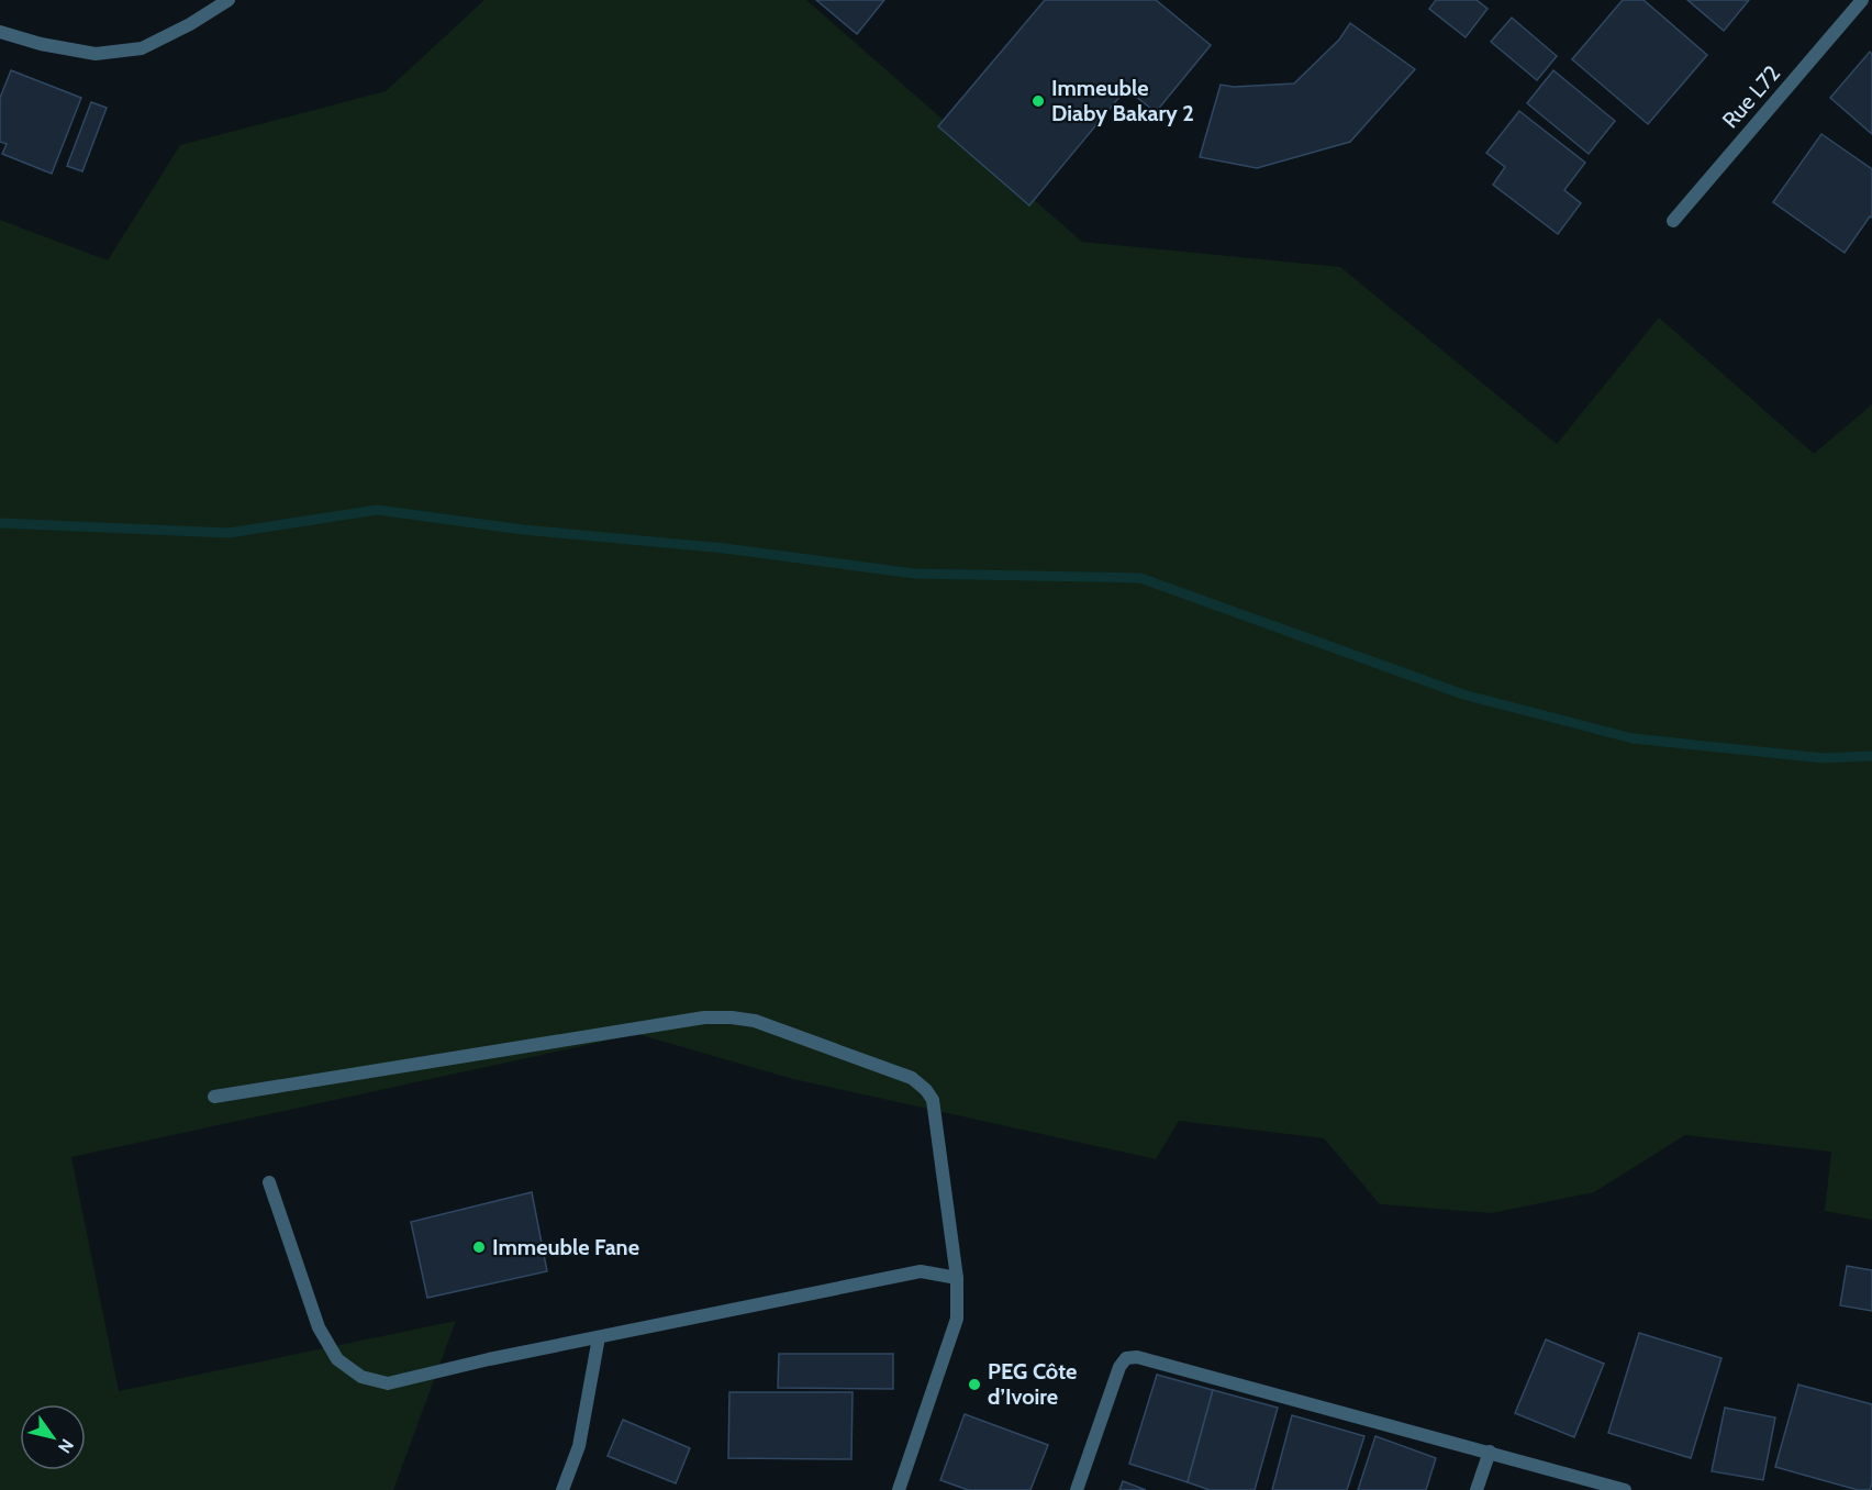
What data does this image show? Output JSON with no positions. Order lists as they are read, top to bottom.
{
  "streets": {
    "street": ["Rue L72"]
  },
  "places": ["Immeuble Diaby Bakary 2", "Immeuble Fane", "PEG Côte d’Ivoire"],
  "north": "bottom right"
}
